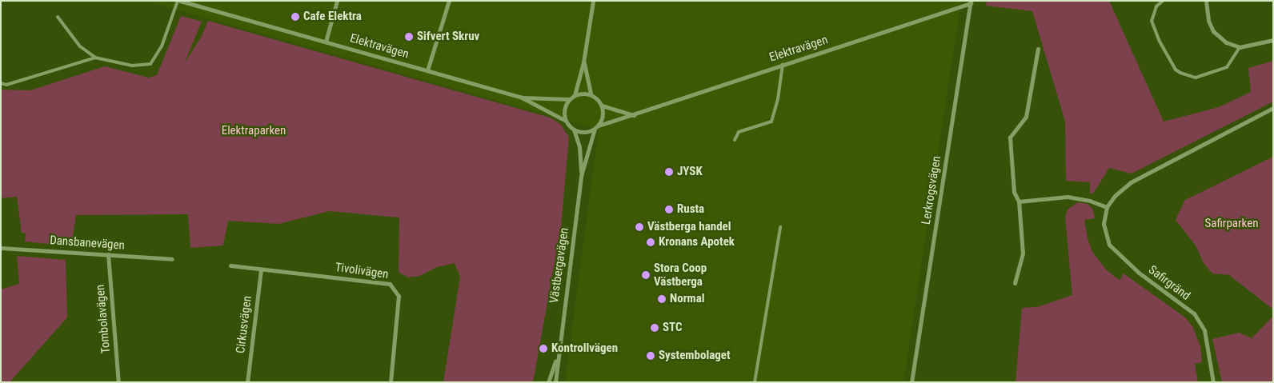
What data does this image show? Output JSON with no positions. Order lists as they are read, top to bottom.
{
  "streets": {
    "street": [
      "Elektravägen",
      "Lerkrogsvägen",
      "Dansbanevägen",
      "Västbergavägen",
      "Tivolivägen",
      "Safirgränd",
      "Tombolavägen",
      "Cirkusvägen"
    ]
  },
  "crossings": [
    ["Elektravägen", "Lerkrogsvägen"],
    ["Elektravägen", "Västbergavägen"],
    ["Dansbanevägen", "Tombolavägen"],
    ["Tivolivägen", "Cirkusvägen"]
  ],
  "parks": ["Elektraparken", "Safirparken"],
  "places": [
    "Cafe Elektra",
    "Sifvert Skruv",
    "JYSK",
    "Rusta",
    "Västberga handel",
    "Kronans Apotek",
    "Stora Coop Västberga",
    "Normal",
    "STC",
    "Kontrollvägen",
    "Systembolaget"
  ]
}
